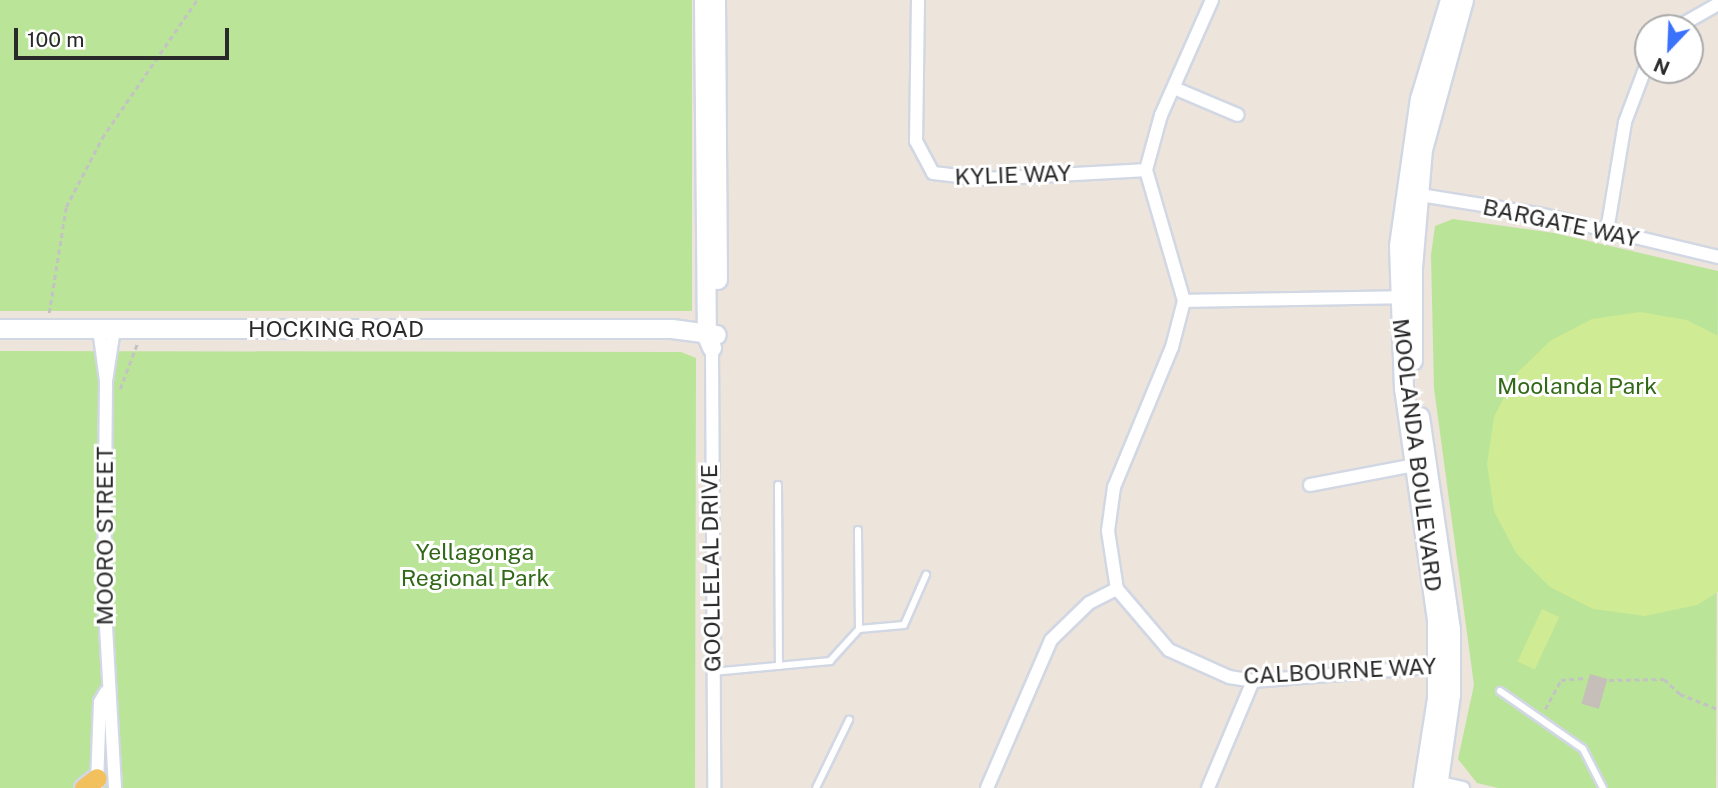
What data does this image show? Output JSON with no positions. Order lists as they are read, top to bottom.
{
  "streets": {
    "street": [
      "KYLIE WAY",
      "BARGATE WAY",
      "HOCKING ROAD",
      "MOOLANDA BOULEVARD",
      "MOORO STREET",
      "GOOLLELAL DRIVE",
      "CALBOURNE WAY"
    ]
  },
  "crossings": [
    ["BARGATE WAY", "MOOLANDA BOULEVARD"],
    ["HOCKING ROAD", "MOORO STREET"],
    ["HOCKING ROAD", "GOOLLELAL DRIVE"],
    ["MOOLANDA BOULEVARD", "CALBOURNE WAY"]
  ],
  "parks": ["Moolanda Park", "Yellagonga Regional Park"],
  "scale_bar": "100 m",
  "north": "bottom left"
}
